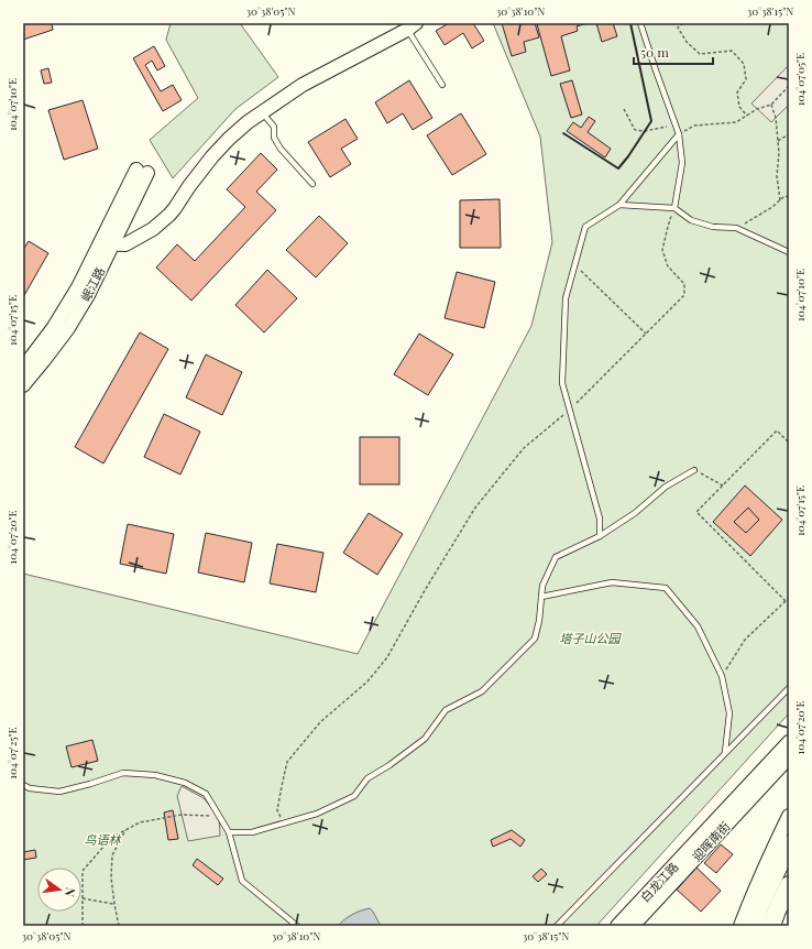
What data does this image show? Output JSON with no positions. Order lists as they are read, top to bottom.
{
  "streets": {
    "street": ["岷江路", "迎晖南街", "白龙江路"]
  },
  "parks": ["塔子山公园", "鸟语林"],
  "scale_bar": "50 m",
  "north": "right",
  "coordinates": [
    "30°38'05\"N",
    "30°38'10\"N",
    "30°38'15\"N",
    "104°07'05\"E",
    "104°07'10\"E",
    "104°07'15\"E",
    "104°07'20\"E",
    "104°07'25\"E"
  ]
}
